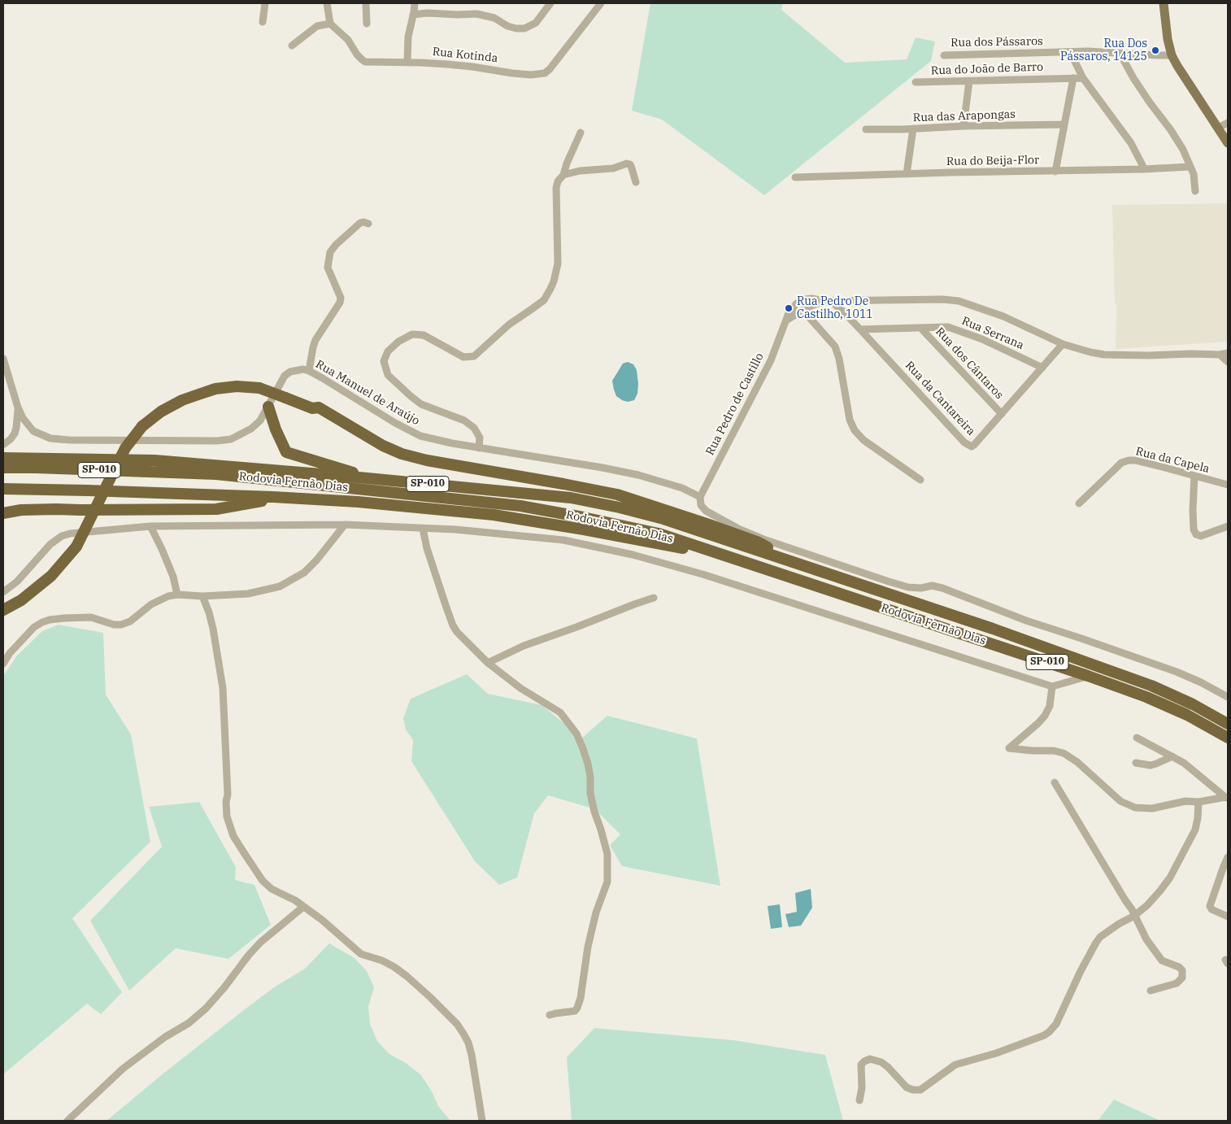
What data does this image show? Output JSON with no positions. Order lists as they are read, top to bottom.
{
  "streets": {
    "highway": ["SP-010", "Rodovia Fernão Dias"],
    "street": [
      "Rua dos Pássaros",
      "Rua Kotinda",
      "Rua do João de Barro",
      "Rua das Arapongas",
      "Rua do Beija-Flor",
      "Rua Serrana",
      "Rua dos Cântaros",
      "Rua Manuel de Araújo",
      "Rua da Cantareira",
      "Rua Pedro de Castillo",
      "Rua da Capela"
    ]
  },
  "crossings": [
    ["Rua Serrana", "Rua dos Cântaros"],
    ["Rua Serrana", "Rua da Cantareira"],
    ["Rua dos Cântaros", "Rua da Cantareira"],
    ["Rua Manuel de Araújo", "Rua Pedro de Castillo"],
    ["Rua da Cantareira", "Rua Pedro de Castillo"]
  ],
  "places": ["Rua Dos Pássaros, 14125", "Rua Pedro De Castilho, 1011"]
}
